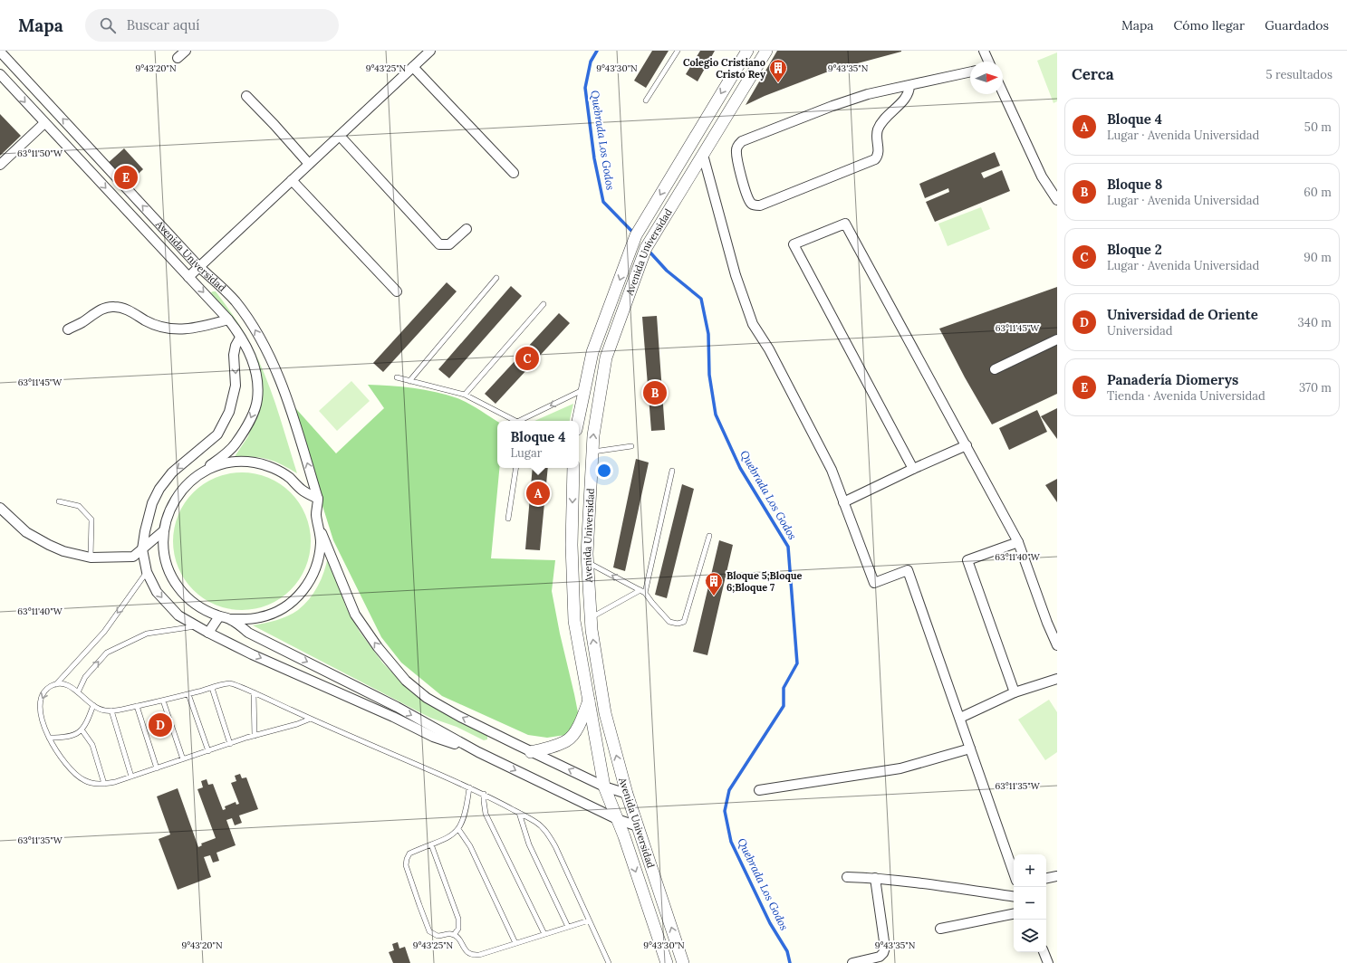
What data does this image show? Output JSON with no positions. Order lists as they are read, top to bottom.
{
  "streets": {
    "street": ["Avenida Universidad"]
  },
  "water": ["Quebrada Los Godos"],
  "places": {
    "building": ["Colegio Cristiano Cristo Rey", "Bloque 5;Bloque 6;Bloque 7"]
  },
  "north": "right",
  "page": {
    "header": "Mapa",
    "search": "Buscar aquí",
    "nav": ["Mapa", "Cómo llegar", "Guardados"],
    "heading": ["Cerca", "5 resultados"],
    "list": [
      {
        "mark": "A",
        "name": "Bloque 4",
        "note": "Lugar · Avenida Universidad",
        "value": "50 m"
      },
      {
        "mark": "B",
        "name": "Bloque 8",
        "note": "Lugar · Avenida Universidad",
        "value": "60 m"
      },
      {
        "mark": "C",
        "name": "Bloque 2",
        "note": "Lugar · Avenida Universidad",
        "value": "90 m"
      },
      {
        "mark": "D",
        "name": "Universidad de Oriente",
        "note": "Universidad",
        "value": "340 m"
      },
      {
        "mark": "E",
        "name": "Panadería Diomerys",
        "note": "Tienda · Avenida Universidad",
        "value": "370 m"
      }
    ],
    "pins": [
      "E",
      "C",
      "B",
      "A",
      "D"
    ],
    "popup": ["Bloque 4", "Lugar"],
    "map_buttons": ["+", "−"]
  },
  "coordinates": [
    "9°43'20\"N",
    "9°43'25\"N",
    "9°43'30\"N",
    "9°43'35\"N",
    "63°11'50\"W",
    "63°11'45\"W",
    "63°11'40\"W",
    "63°11'35\"W"
  ]
}
